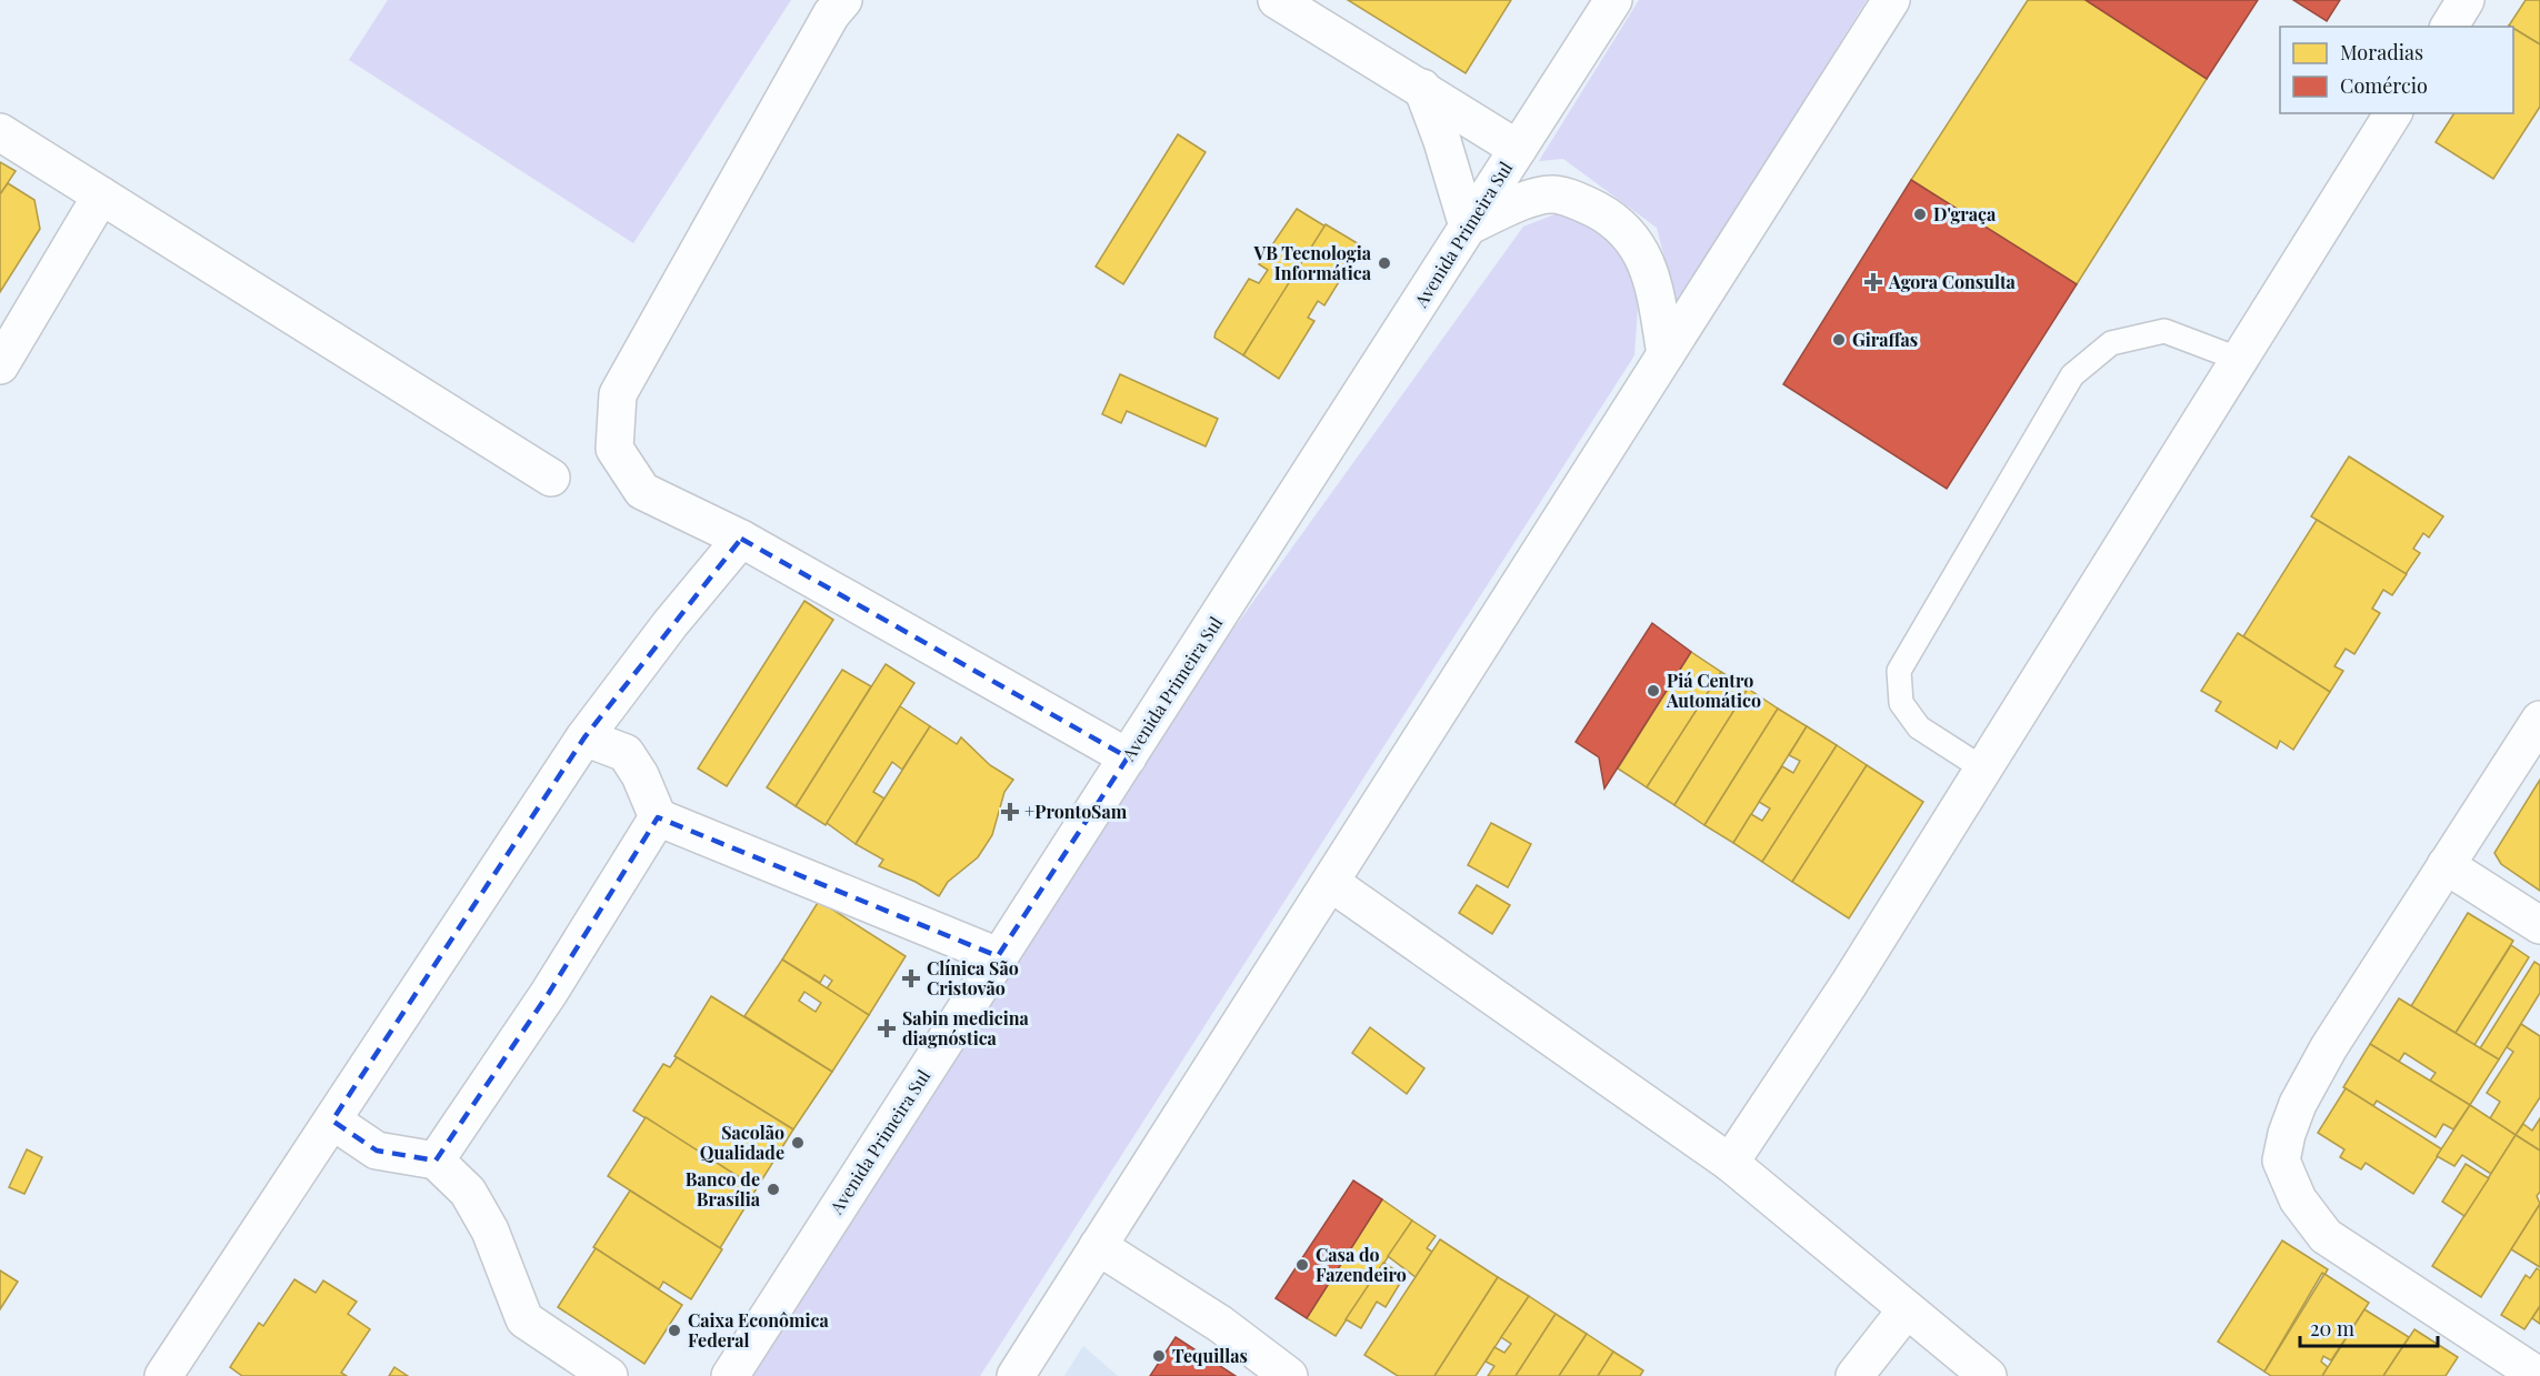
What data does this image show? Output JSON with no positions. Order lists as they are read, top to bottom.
{
  "streets": {
    "street": ["Avenida Primeira Sul"]
  },
  "places": {
    "other": [
      "D'graça",
      "VB Tecnologia Informática",
      "Giraffas",
      "Piá Centro Automático",
      "Sacolão Qualidade",
      "Banco de Brasília",
      "Casa do Fazendeiro",
      "Caixa Econômica Federal",
      "Tequillas"
    ],
    "health": [
      "Agora Consulta",
      "+ProntoSam",
      "Clínica São Cristovão",
      "Sabin medicina diagnóstica"
    ]
  },
  "legend": ["Moradias", "Comércio"],
  "scale_bar": "20 m"
}
